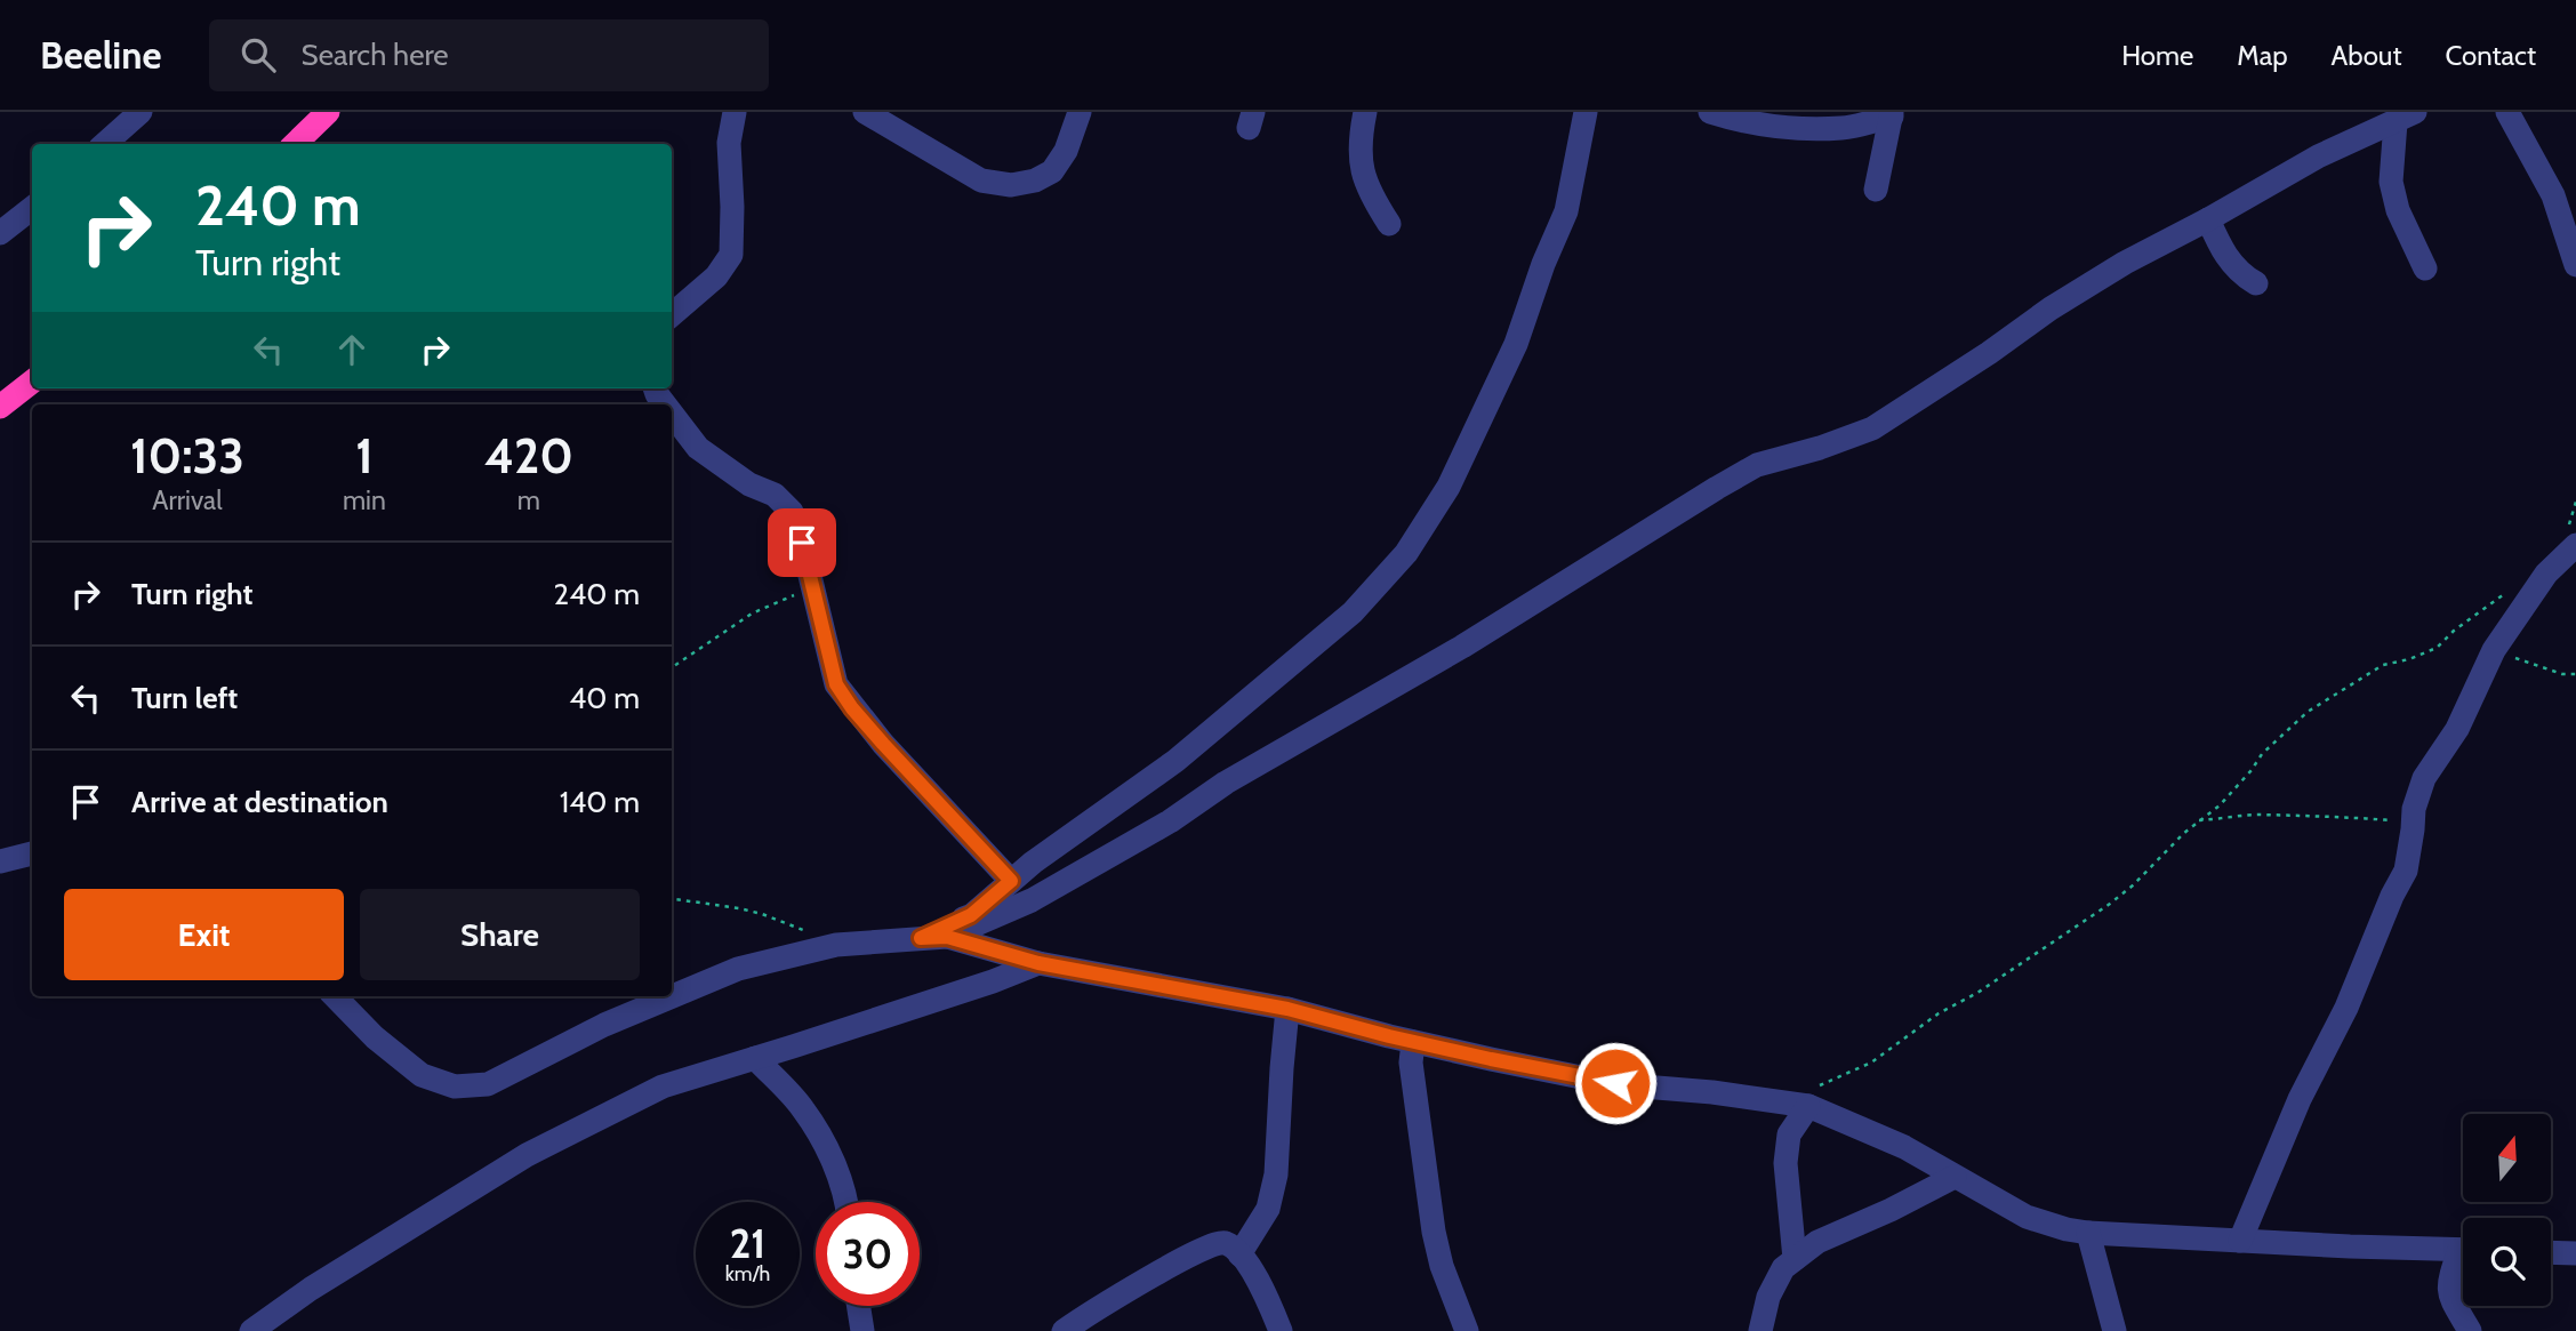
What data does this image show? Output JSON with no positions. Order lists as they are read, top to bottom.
{
  "north": "top",
  "page": {
    "header": "Beeline",
    "search": "Search here",
    "nav": [
      "Home",
      "Map",
      "About",
      "Contact"
    ],
    "turn": ["240 m", "Turn right"],
    "eta": [
      "10:33",
      "Arrival",
      "1",
      "min",
      "420",
      "m"
    ],
    "list": [
      {
        "name": "Turn right",
        "value": "240 m"
      },
      {
        "name": "Turn left",
        "value": "40 m"
      },
      {
        "name": "Arrive at destination",
        "value": "140 m"
      }
    ],
    "buttons": ["Exit", "Share"],
    "speed": "21 km/h",
    "limit": "30"
  }
}
